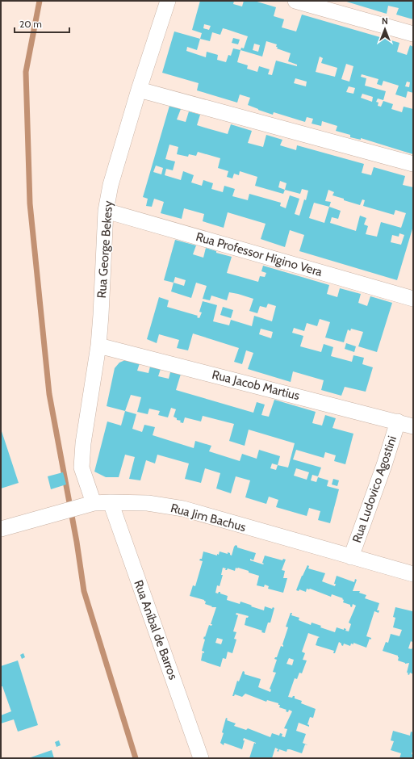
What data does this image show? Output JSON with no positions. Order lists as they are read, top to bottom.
{
  "streets": {
    "street": [
      "Rua George Bekesy",
      "Rua Professor Higino Vera",
      "Rua Jacob Martius",
      "Rua Ludovico Agostini",
      "Rua Jim Bachus",
      "Rua Aníbal de Barros"
    ]
  },
  "crossings": [
    ["Rua George Bekesy", "Rua Professor Higino Vera"],
    ["Rua George Bekesy", "Rua Jacob Martius"],
    ["Rua George Bekesy", "Rua Jim Bachus"],
    ["Rua Jacob Martius", "Rua Ludovico Agostini"],
    ["Rua Ludovico Agostini", "Rua Jim Bachus"],
    ["Rua Jim Bachus", "Rua Aníbal de Barros"]
  ],
  "scale_bar": "20 m",
  "north": "top"
}
